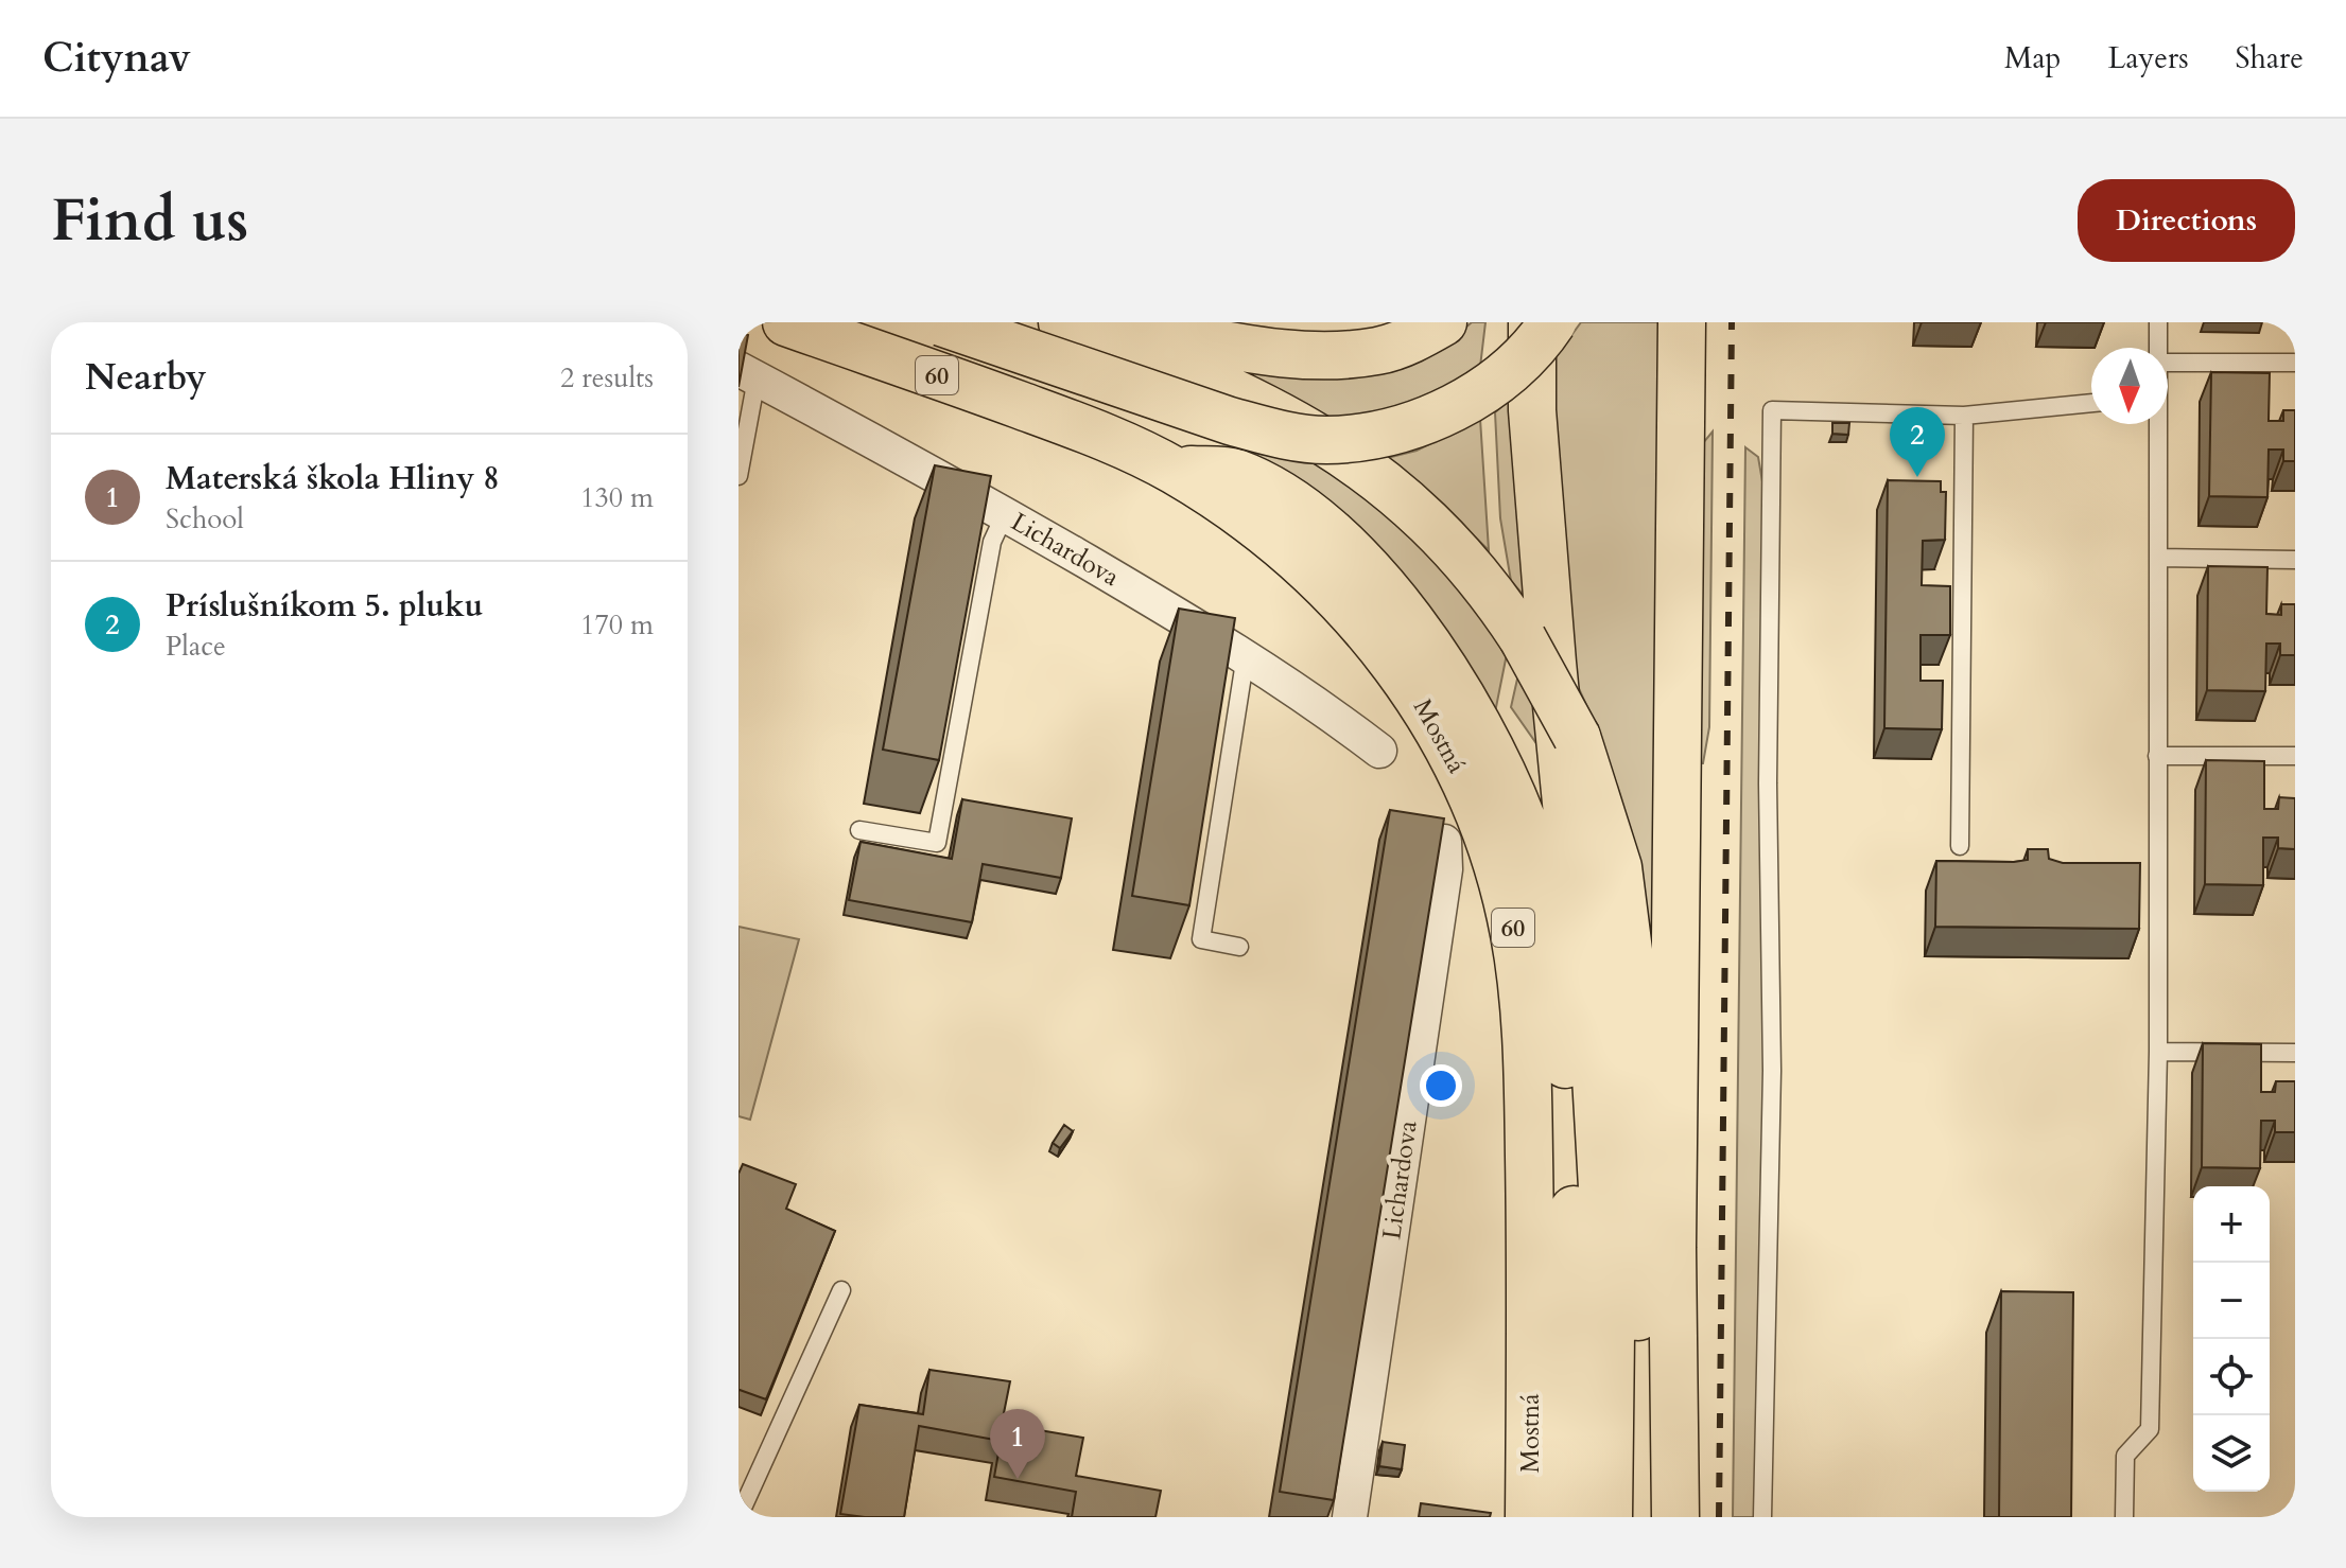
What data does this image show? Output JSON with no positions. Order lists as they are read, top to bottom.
{
  "streets": {
    "main road": ["60", "Mostná"],
    "street": ["Lichardova"]
  },
  "north": "bottom",
  "page": {
    "header": "Citynav",
    "nav": ["Map", "Layers", "Share"],
    "buttons": "Directions",
    "title": "Find us",
    "heading": ["Nearby", "2 results"],
    "pins": ["2", "1"],
    "list": [
      {
        "mark": "1",
        "name": "Materská škola Hliny 8",
        "note": "School",
        "value": "130 m"
      },
      {
        "mark": "2",
        "name": "Príslušníkom 5. pluku",
        "note": "Place",
        "value": "170 m"
      }
    ],
    "map_buttons": ["+", "−"]
  }
}
